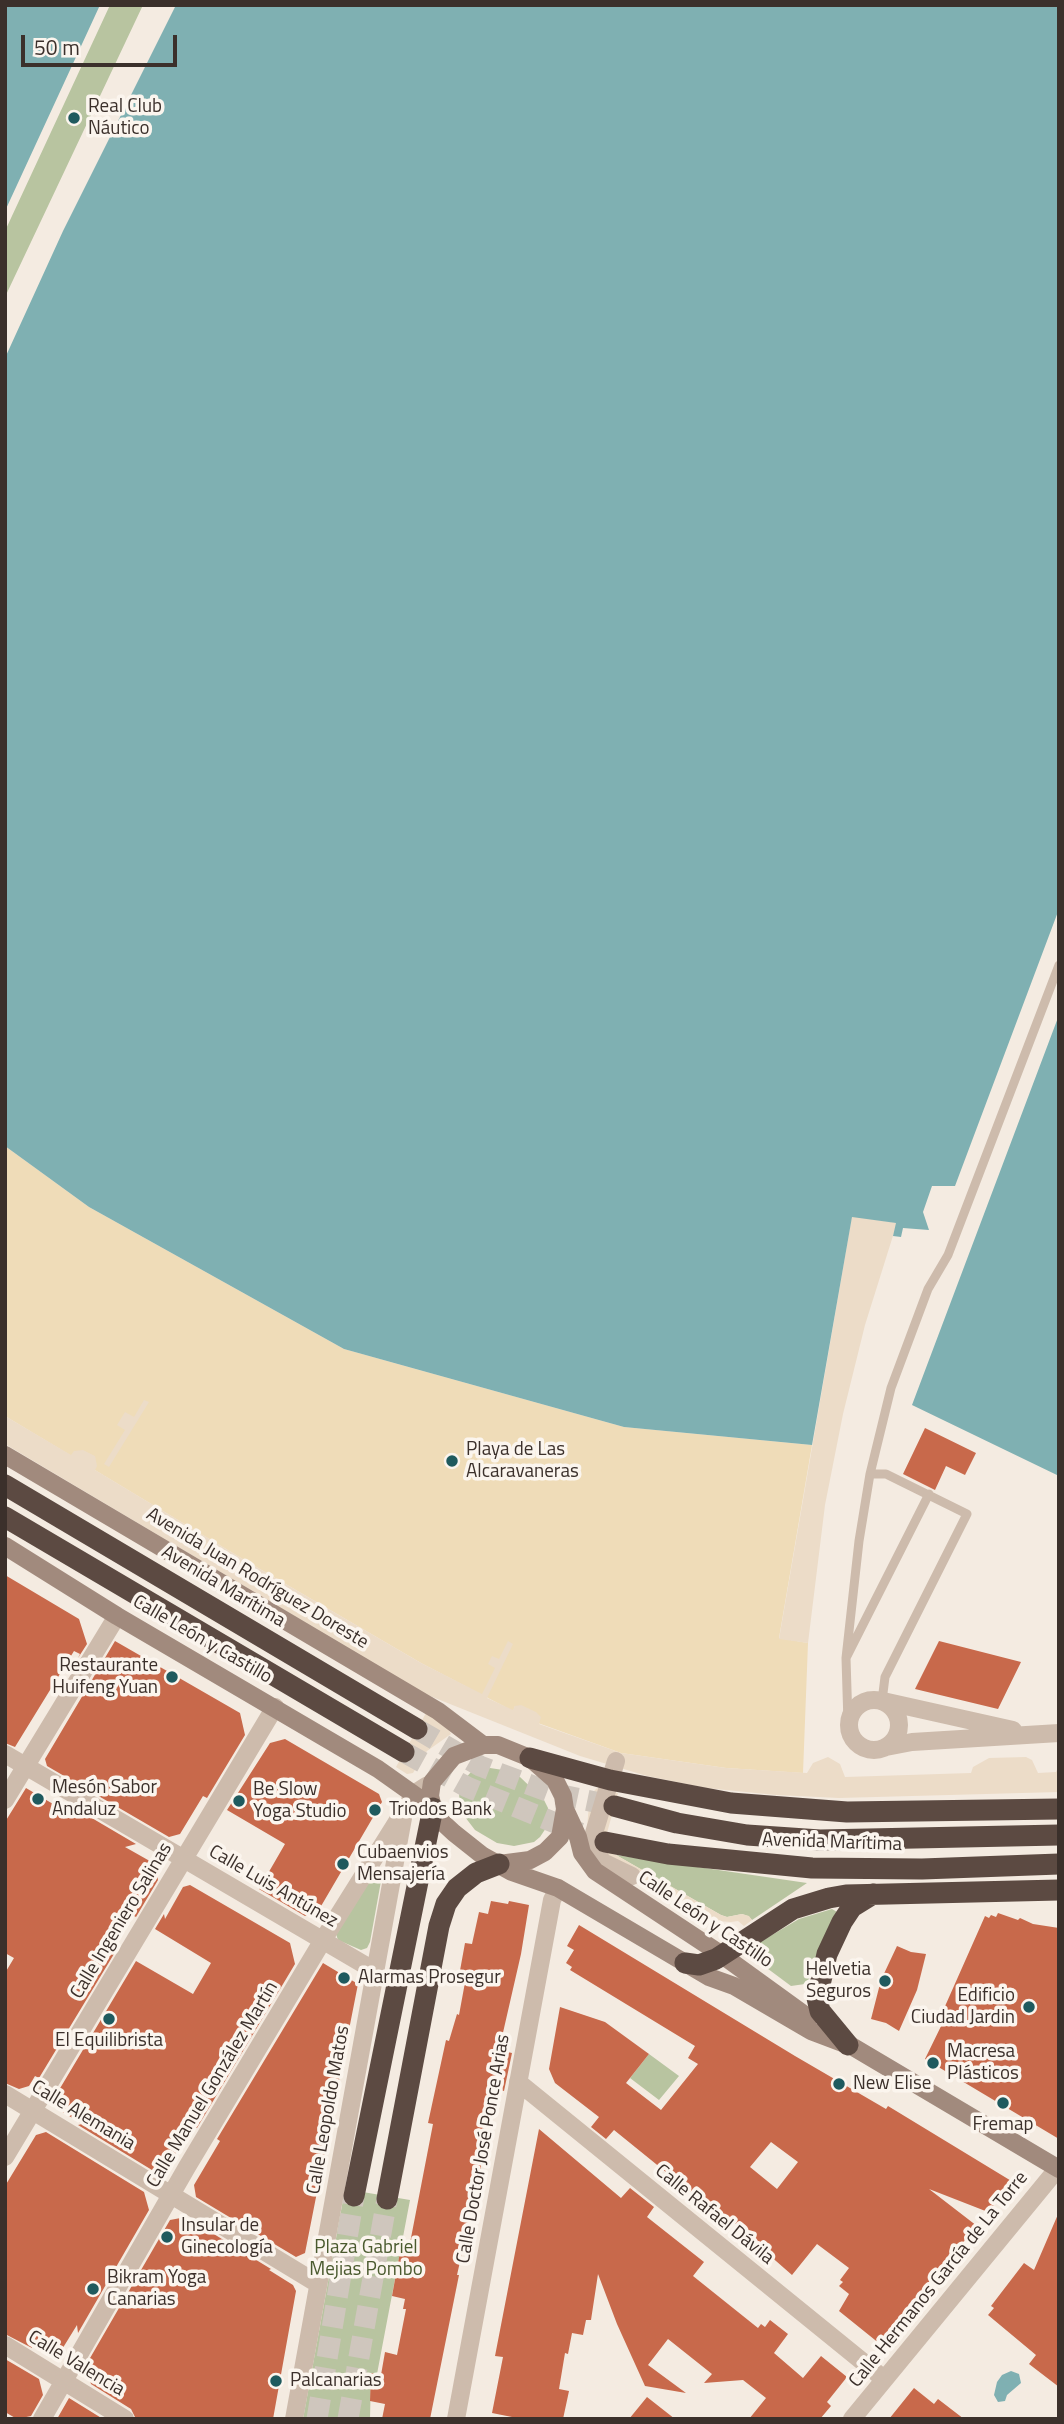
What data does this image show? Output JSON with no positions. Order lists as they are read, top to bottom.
{
  "streets": {
    "highway": ["Avenida Marítima"],
    "street": [
      "Avenida Juan Rodríguez Doreste",
      "Calle León y Castillo",
      "Calle Luis Antúnez",
      "Calle Ingeniero Salinas",
      "Calle Manuel González Martín",
      "Calle Leopoldo Matos",
      "Calle Alemania",
      "Calle Doctor José Ponce Arias",
      "Calle Rafael Dávila",
      "Calle Hermanos García de La Torre",
      "Calle Valencia"
    ]
  },
  "crossings": [
    ["Avenida Juan Rodríguez Doreste", "Calle León y Castillo"],
    ["Avenida Juan Rodríguez Doreste", "Calle Manuel González Martín"],
    ["Calle León y Castillo", "Calle Ingeniero Salinas"],
    ["Calle León y Castillo", "Calle Manuel González Martín"],
    ["Calle León y Castillo", "Calle Leopoldo Matos"],
    ["Calle León y Castillo", "Calle Doctor José Ponce Arias"],
    ["Calle León y Castillo", "Calle Hermanos García de La Torre"],
    ["Calle Luis Antúnez", "Calle Ingeniero Salinas"],
    ["Calle Luis Antúnez", "Calle Manuel González Martín"],
    ["Calle Luis Antúnez", "Calle Leopoldo Matos"],
    ["Calle Ingeniero Salinas", "Calle Alemania"],
    ["Calle Manuel González Martín", "Calle Leopoldo Matos"],
    ["Calle Manuel González Martín", "Calle Alemania"],
    ["Calle Manuel González Martín", "Calle Valencia"],
    ["Calle Leopoldo Matos", "Calle Alemania"],
    ["Calle Doctor José Ponce Arias", "Calle Rafael Dávila"],
    ["Calle Rafael Dávila", "Calle Hermanos García de La Torre"]
  ],
  "parks": ["Plaza Gabriel Mejias Pombo"],
  "places": [
    "Real Club Náutico",
    "Playa de Las Alcaravaneras",
    "Restaurante Huifeng Yuan",
    "Mesón Sabor Andaluz",
    "Be Slow Yoga Studio",
    "Triodos Bank",
    "Cubaenvios Mensajería",
    "Alarmas Prosegur",
    "Helvetia Seguros",
    "Edificio Ciudad Jardin",
    "El Equilibrista",
    "Macresa Plásticos",
    "New Elise",
    "Fremap",
    "Insular de Ginecología",
    "Bikram Yoga Canarias",
    "Palcanarias"
  ],
  "scale_bar": "50 m"
}
